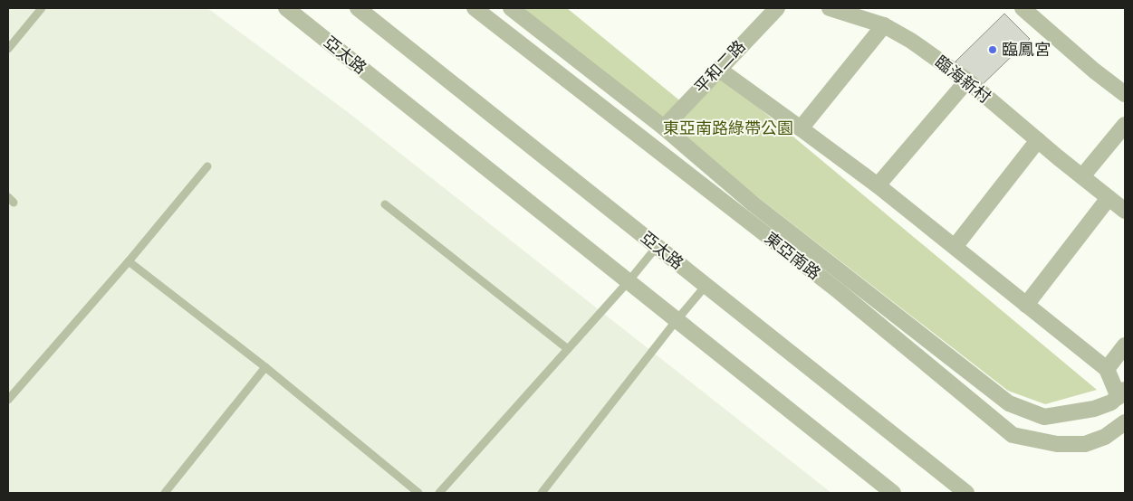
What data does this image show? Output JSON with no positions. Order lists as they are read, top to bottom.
{
  "streets": {
    "street": [
      "亞太路",
      "平和二路",
      "臨海新村",
      "東亞南路"
    ]
  },
  "crossings": [
    ["平和二路", "東亞南路"]
  ],
  "parks": ["東亞南路綠帶公園"],
  "places": ["臨鳳宮"]
}
